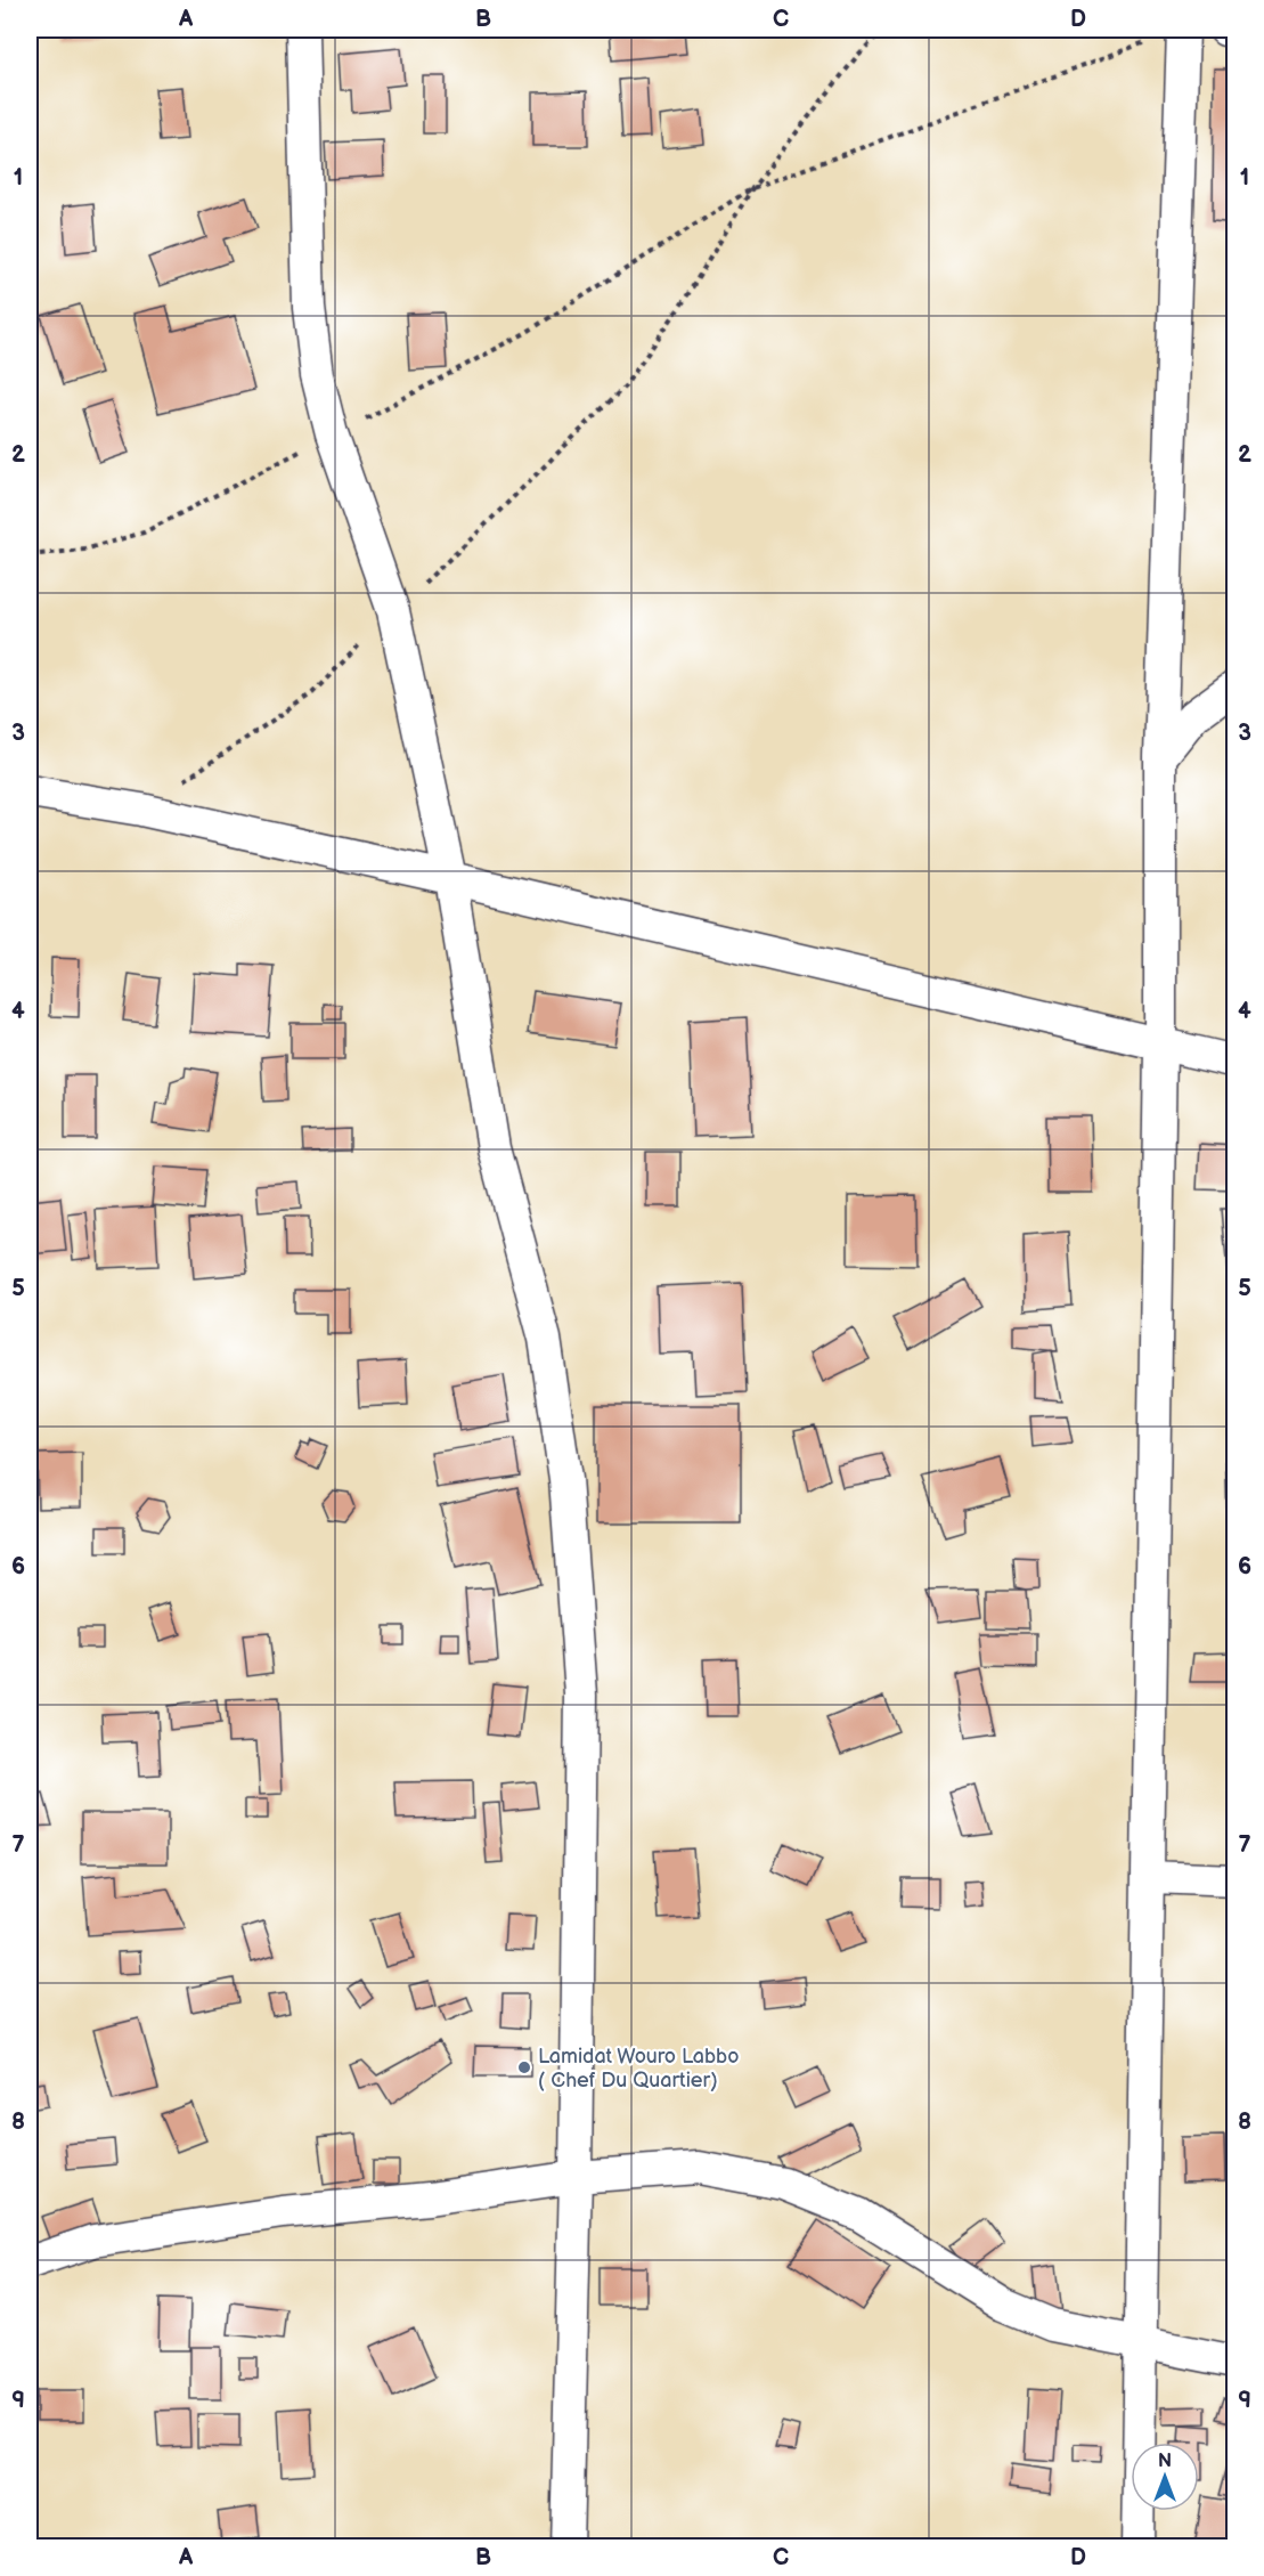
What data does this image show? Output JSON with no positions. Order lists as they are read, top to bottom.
{
  "places": ["Lamidat Wouro Labbo ( Chef Du Quartier)"],
  "north": "top",
  "grid": {
    "columns": [
      "A",
      "B",
      "C",
      "D"
    ],
    "rows": [
      "1",
      "2",
      "3",
      "4",
      "5",
      "6",
      "7",
      "8",
      "9"
    ]
  }
}
